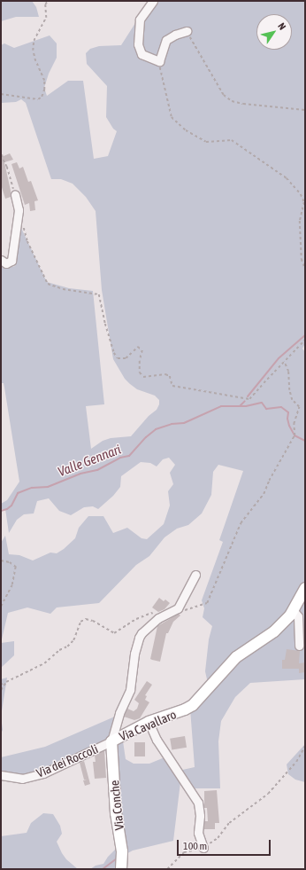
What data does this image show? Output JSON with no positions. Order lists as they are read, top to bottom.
{
  "streets": {
    "street": ["Via Cavallaro", "Via dei Roccoli", "Via Conche"]
  },
  "crossings": [
    ["Via Cavallaro", "Via dei Roccoli"],
    ["Via Cavallaro", "Via Conche"],
    ["Via dei Roccoli", "Via Conche"]
  ],
  "water": ["Valle Gennari"],
  "scale_bar": "100 m",
  "north": "top right"
}
